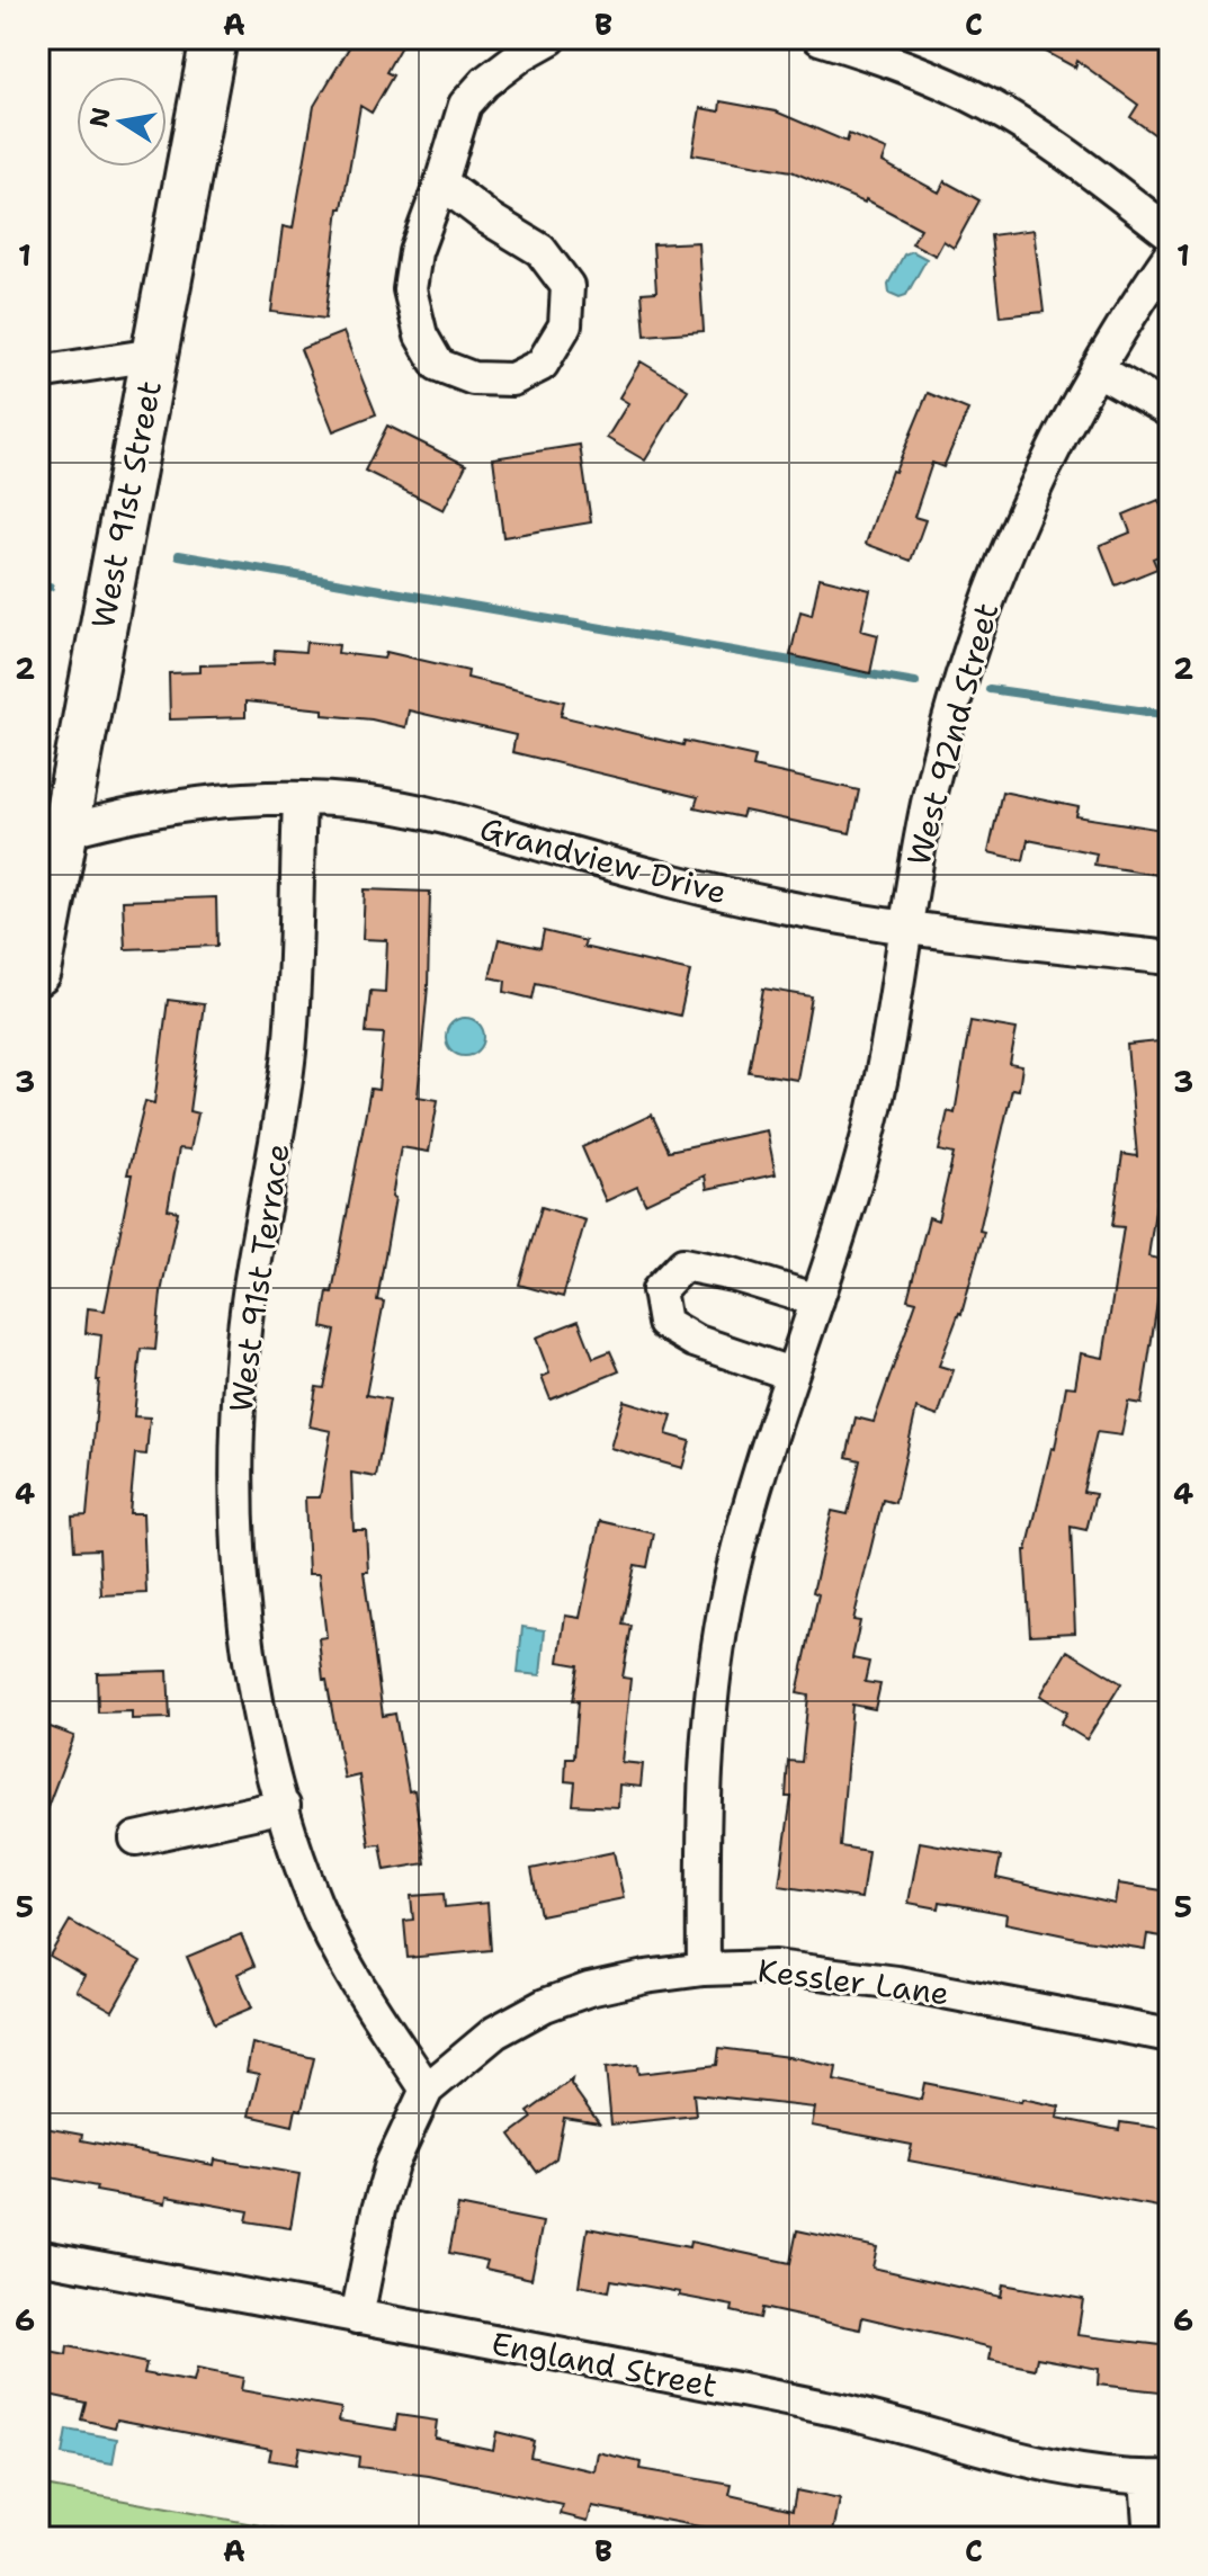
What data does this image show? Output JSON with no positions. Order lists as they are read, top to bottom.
{
  "streets": {
    "street": [
      "West 91st Street",
      "West 92nd Street",
      "Grandview Drive",
      "West 91st Terrace",
      "Kessler Lane",
      "England Street"
    ]
  },
  "crossings": [
    ["West 91st Street", "Grandview Drive"],
    ["West 92nd Street", "Grandview Drive"],
    ["West 92nd Street", "Kessler Lane"],
    ["Grandview Drive", "West 91st Terrace"],
    ["West 91st Terrace", "Kessler Lane"],
    ["Kessler Lane", "England Street"]
  ],
  "north": "left",
  "grid": {
    "columns": ["A", "B", "C"],
    "rows": [
      "1",
      "2",
      "3",
      "4",
      "5",
      "6"
    ]
  }
}
